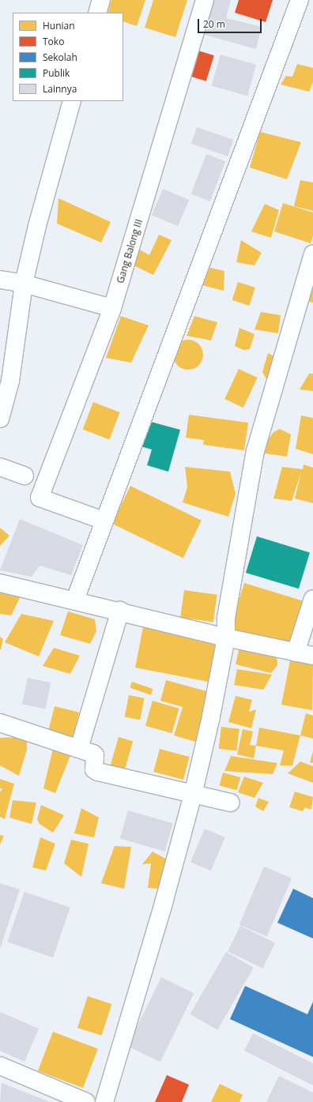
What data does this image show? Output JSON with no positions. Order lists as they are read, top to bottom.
{
  "streets": {
    "street": ["Gang Balong III"]
  },
  "legend": [
    "Hunian",
    "Toko",
    "Sekolah",
    "Publik",
    "Lainnya"
  ],
  "scale_bar": "20 m"
}
